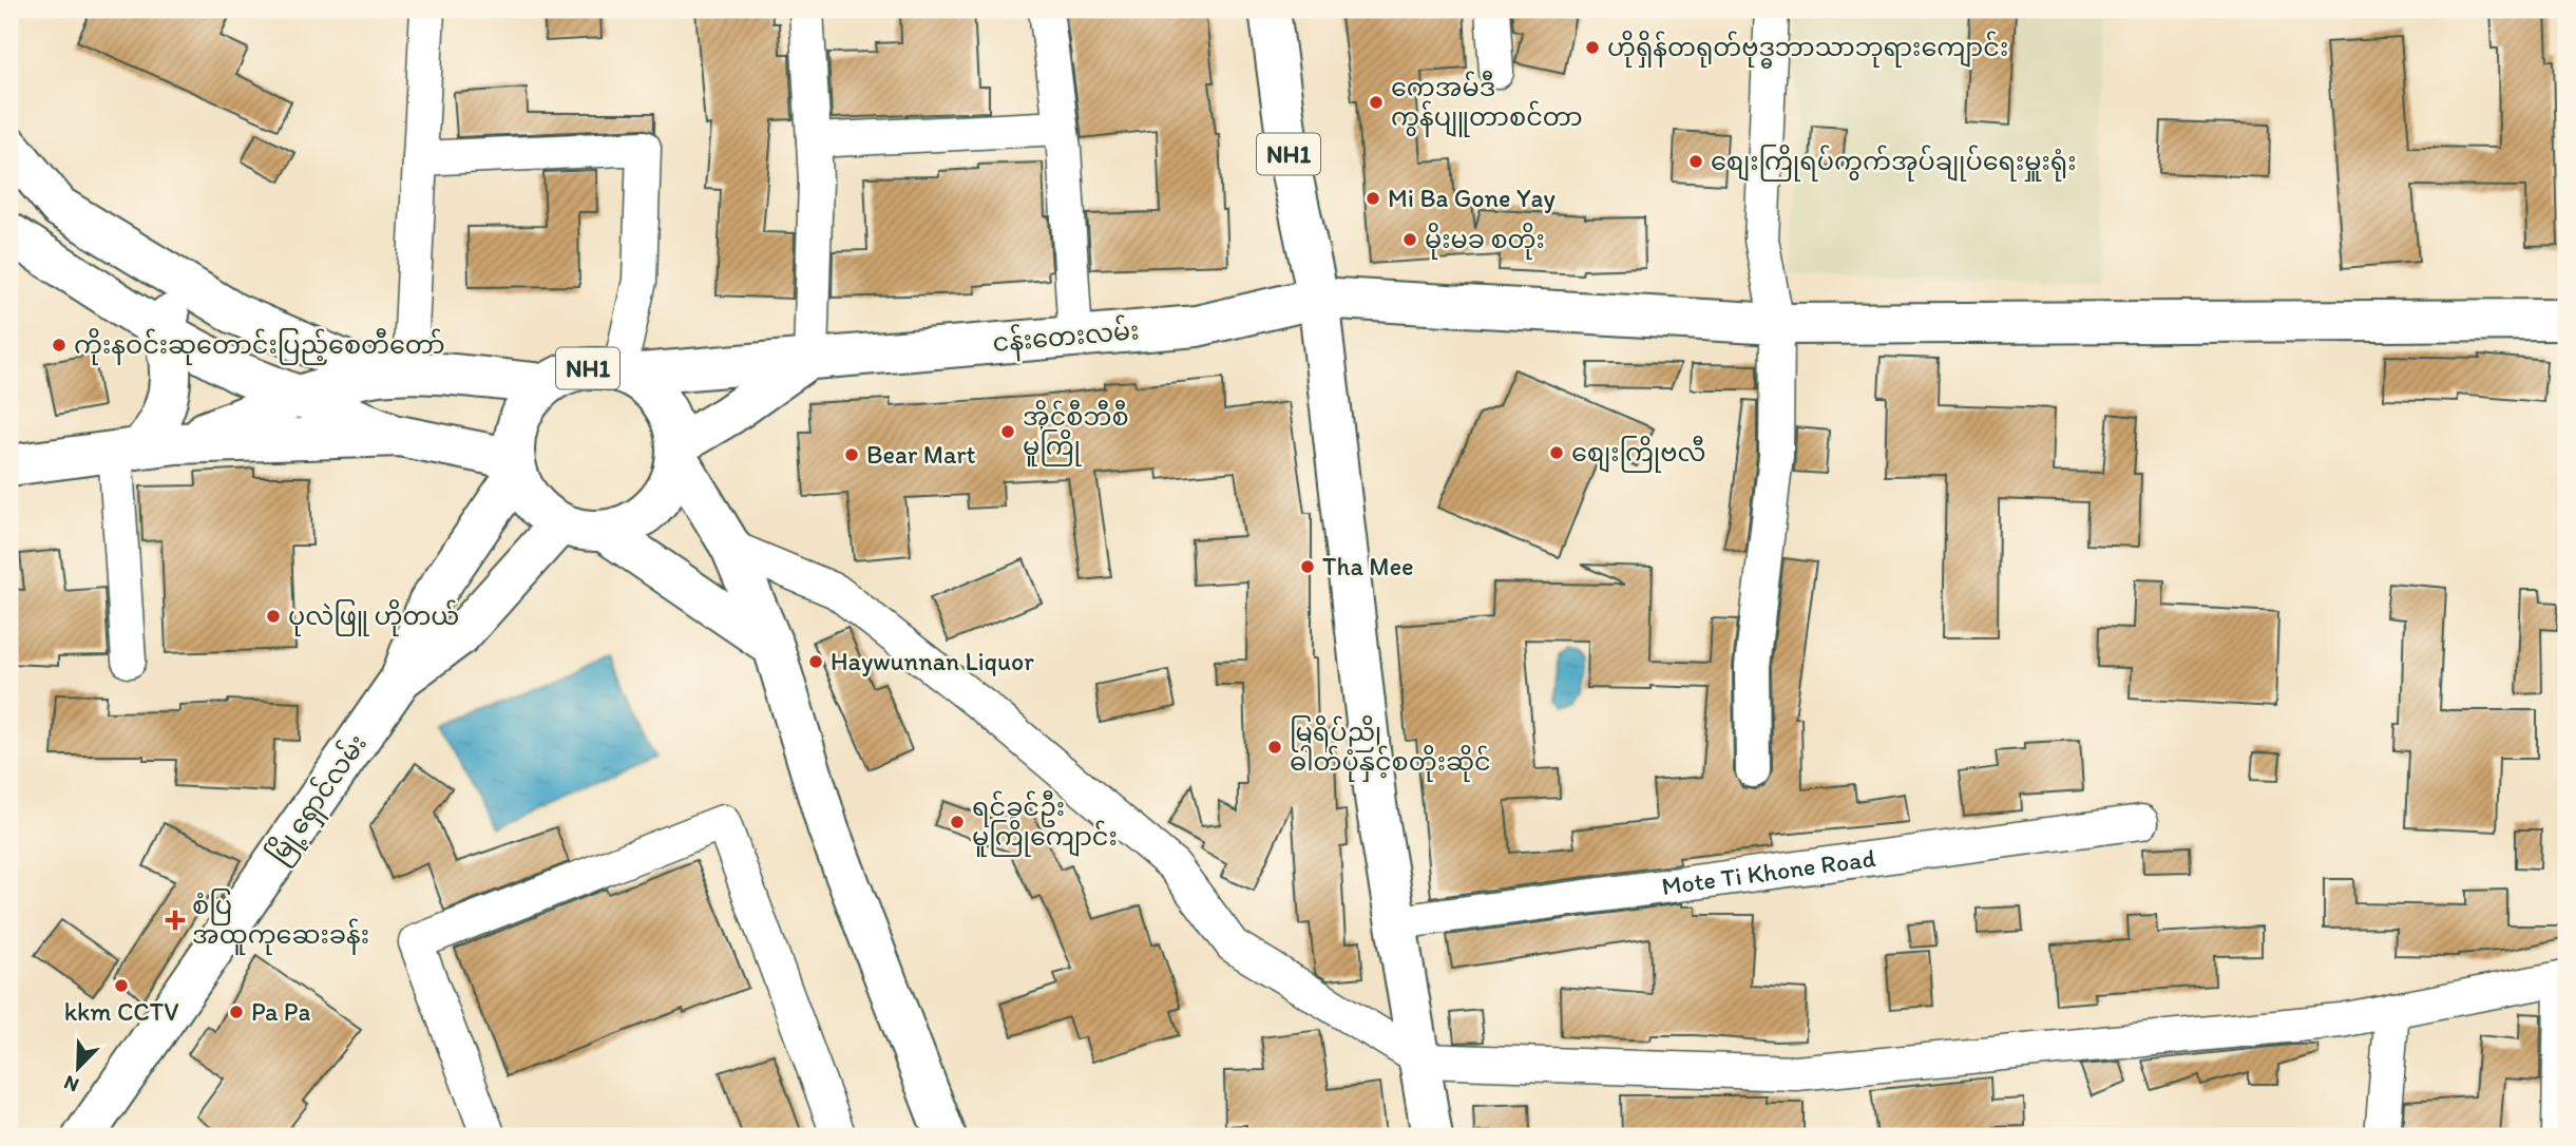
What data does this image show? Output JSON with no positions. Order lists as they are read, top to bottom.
{
  "streets": {
    "main road": ["NH1", "ငန်းတေးလမ်း", "မြို့ရှောင်လမ်း"],
    "street": ["Mote Ti Khone Road"]
  },
  "crossings": [
    ["NH1", "ငန်းတေးလမ်း"],
    ["NH1", "မြို့ရှောင်လမ်း"],
    ["ငန်းတေးလမ်း", "မြို့ရှောင်လမ်း"]
  ],
  "places": {
    "other": [
      "ဟိုရှိန်တရုတ်ဗုဒ္ဓဘာသာဘုရားကျောင်း",
      "ကေအမ်ဒီ ကွန်ပျူတာစင်တာ",
      "စျေးကြိုရပ်ကွက်အုပ်ချုပ်ရေးမှူးရုံး",
      "Mi Ba Gone Yay",
      "မိုးမခ စတိုး",
      "ကိုးနဝင်းဆုတောင်းပြည့်စေတီတော်",
      "အိုင်စီဘီစီ မူကြို",
      "စျေးကြိုဗလီ",
      "Bear Mart",
      "Tha Mee",
      "ပုလဲဖြူ ဟိုတယ်",
      "Haywunnan Liquor",
      "မြရိပ်ညို ဓါတ်ပုံနှင့်စတိုးဆိုင်",
      "ရင်ခွင်ဦး မူကြိုကျောင်း",
      "kkm CCTV",
      "Pa Pa"
    ],
    "health": ["စံပြ အထူကုဆေးခန်း"]
  },
  "north": "bottom left"
}
